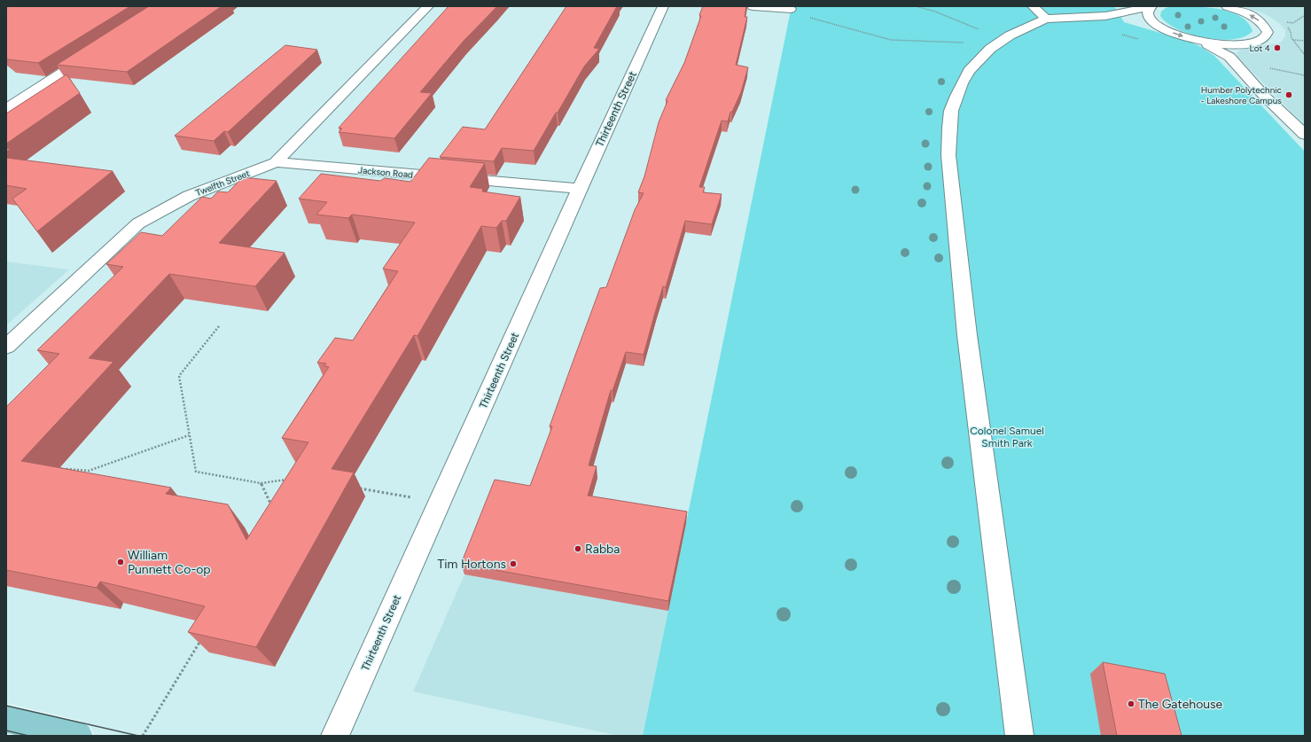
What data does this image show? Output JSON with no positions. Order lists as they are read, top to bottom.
{
  "streets": {
    "street": ["Thirteenth Street", "Jackson Road", "Twelfth Street"]
  },
  "crossings": [
    ["Thirteenth Street", "Jackson Road"],
    ["Jackson Road", "Twelfth Street"]
  ],
  "parks": ["Colonel Samuel Smith Park"],
  "places": [
    "Lot 4",
    "Humber Polytechnic - Lakeshore Campus",
    "Rabba",
    "William Punnett Co-op",
    "Tim Hortons",
    "The Gatehouse"
  ]
}
